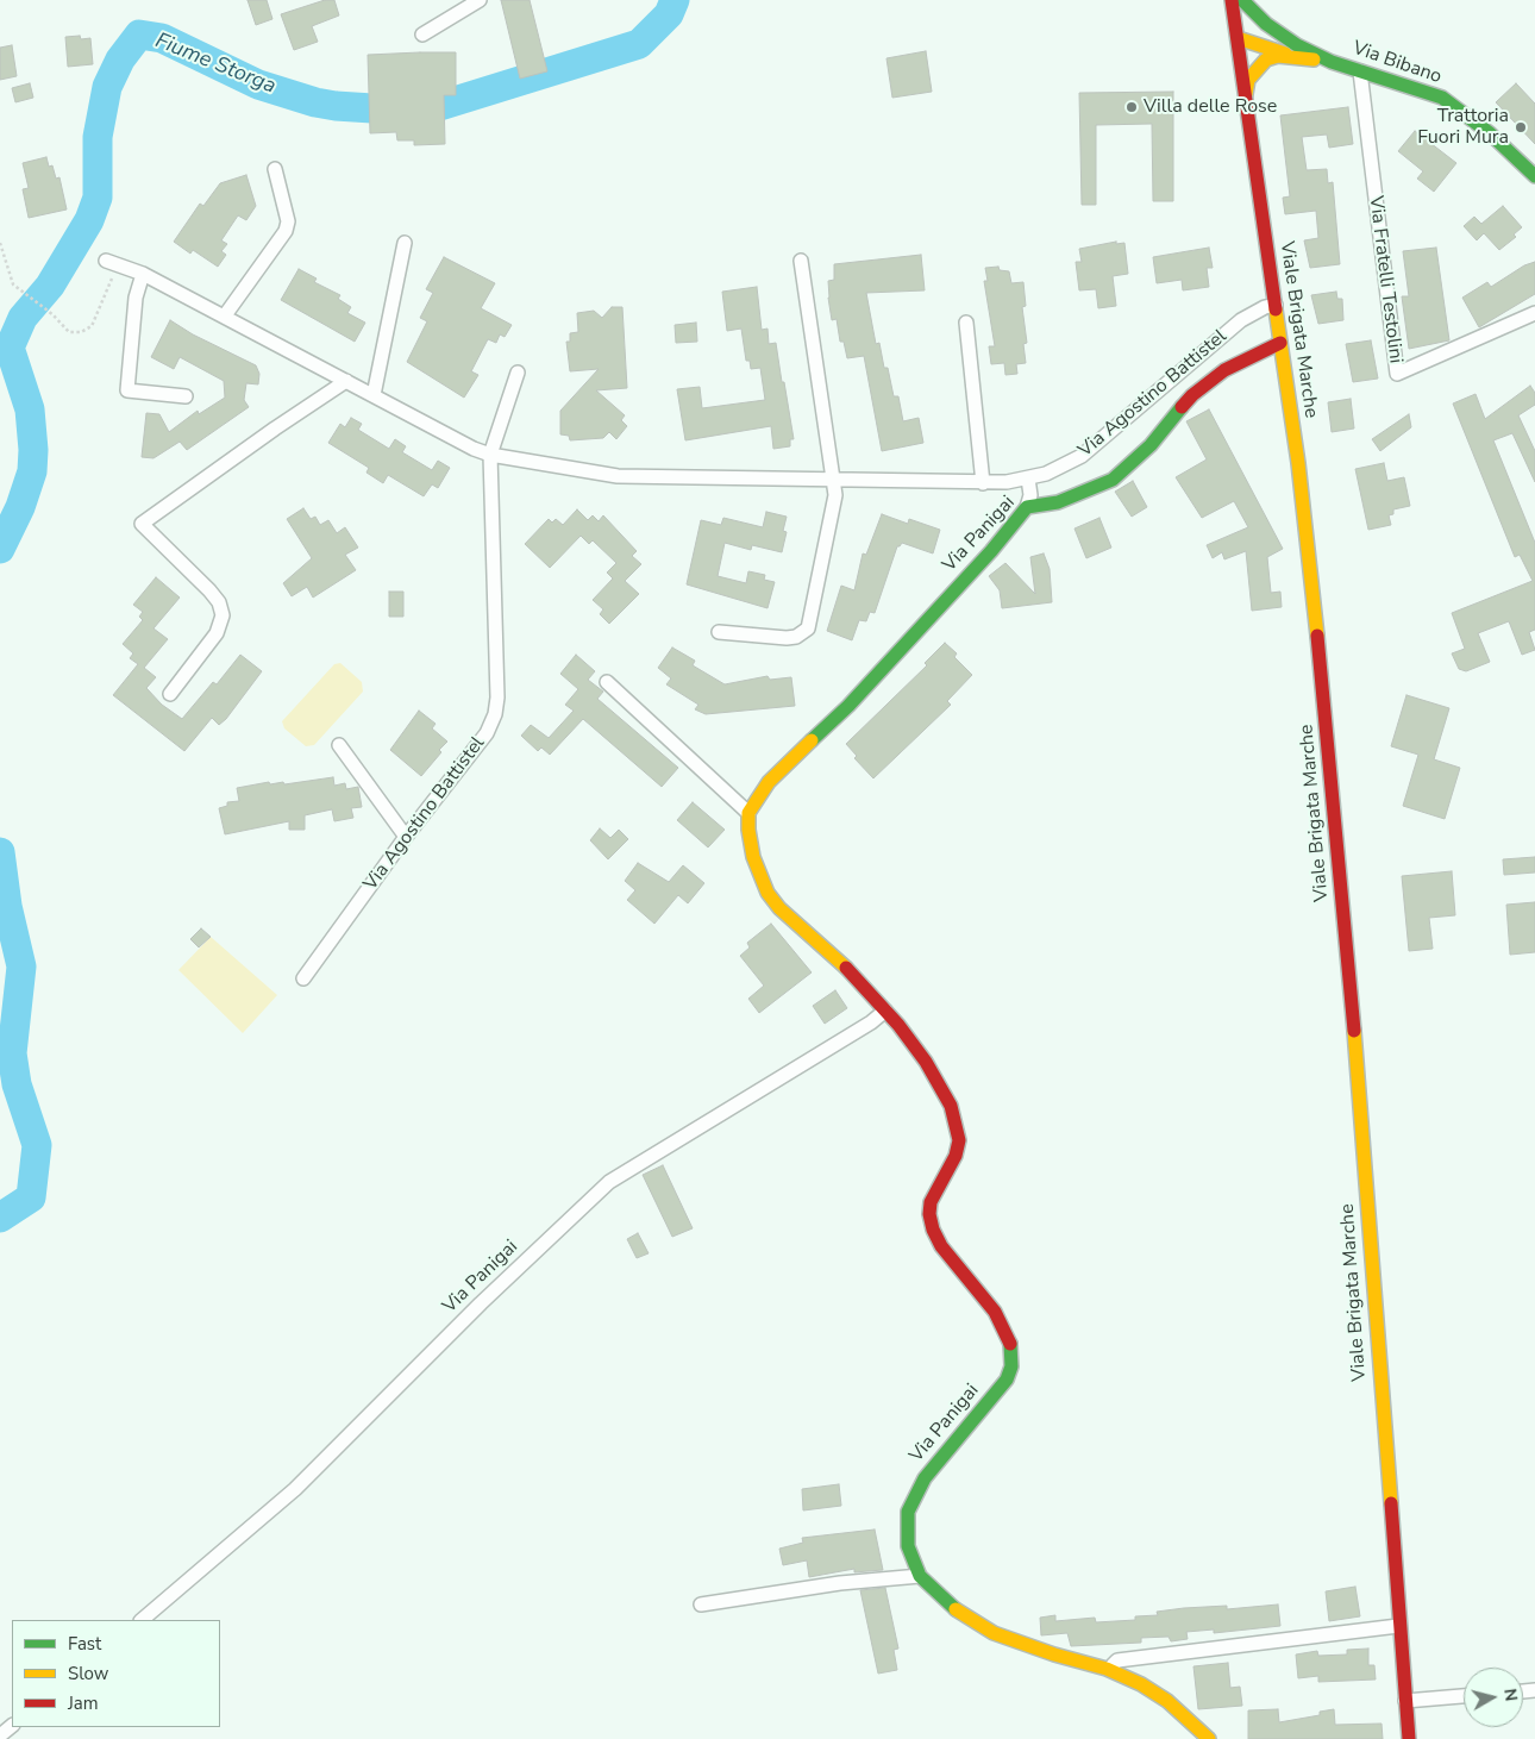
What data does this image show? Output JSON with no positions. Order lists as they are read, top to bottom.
{
  "streets": {
    "street": [
      "Via Bibano",
      "Via Fratelli Testolini",
      "Viale Brigata Marche",
      "Via Agostino Battistel",
      "Via Panigai"
    ]
  },
  "crossings": [
    ["Via Bibano", "Via Fratelli Testolini"],
    ["Via Bibano", "Viale Brigata Marche"],
    ["Viale Brigata Marche", "Via Agostino Battistel"],
    ["Viale Brigata Marche", "Via Panigai"]
  ],
  "water": ["Fiume Storga"],
  "places": ["Villa delle Rose", "Trattoria Fuori Mura"],
  "legend": ["Fast", "Slow", "Jam"],
  "north": "right"
}
